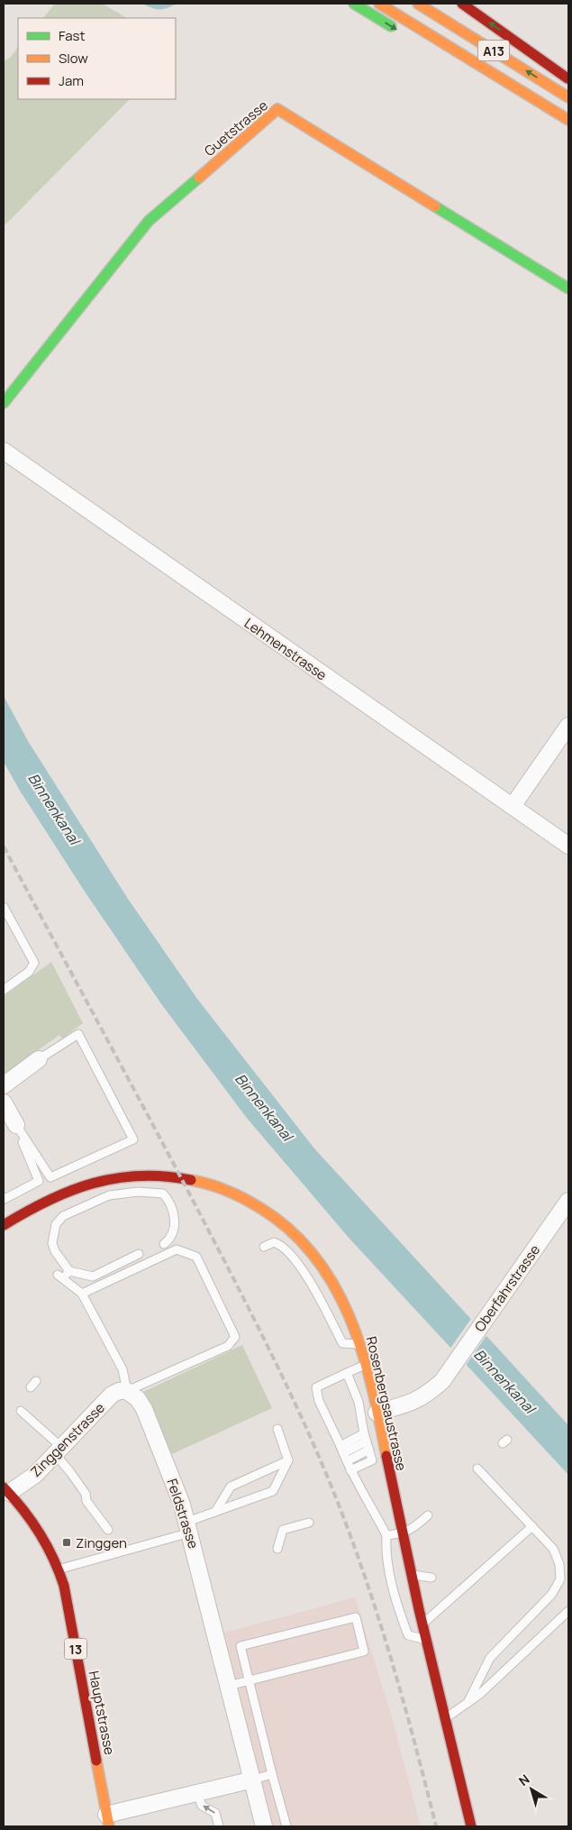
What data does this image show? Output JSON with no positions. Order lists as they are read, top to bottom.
{
  "streets": {
    "main road": [
      "A13",
      "Guetstrasse",
      "Rosenbergsaustrasse",
      "13",
      "Hauptstrasse"
    ],
    "street": [
      "Lehmenstrasse",
      "Oberfahrstrasse",
      "Zinggenstrasse",
      "Feldstrasse"
    ]
  },
  "crossings": [
    ["Oberfahrstrasse", "Rosenbergsaustrasse"],
    ["Zinggenstrasse", "Feldstrasse"],
    ["Zinggenstrasse", "Hauptstrasse"]
  ],
  "water": ["Binnenkanal"],
  "places": {
    "transit": ["Zinggen"]
  },
  "legend": ["Fast", "Slow", "Jam"],
  "north": "top left"
}
